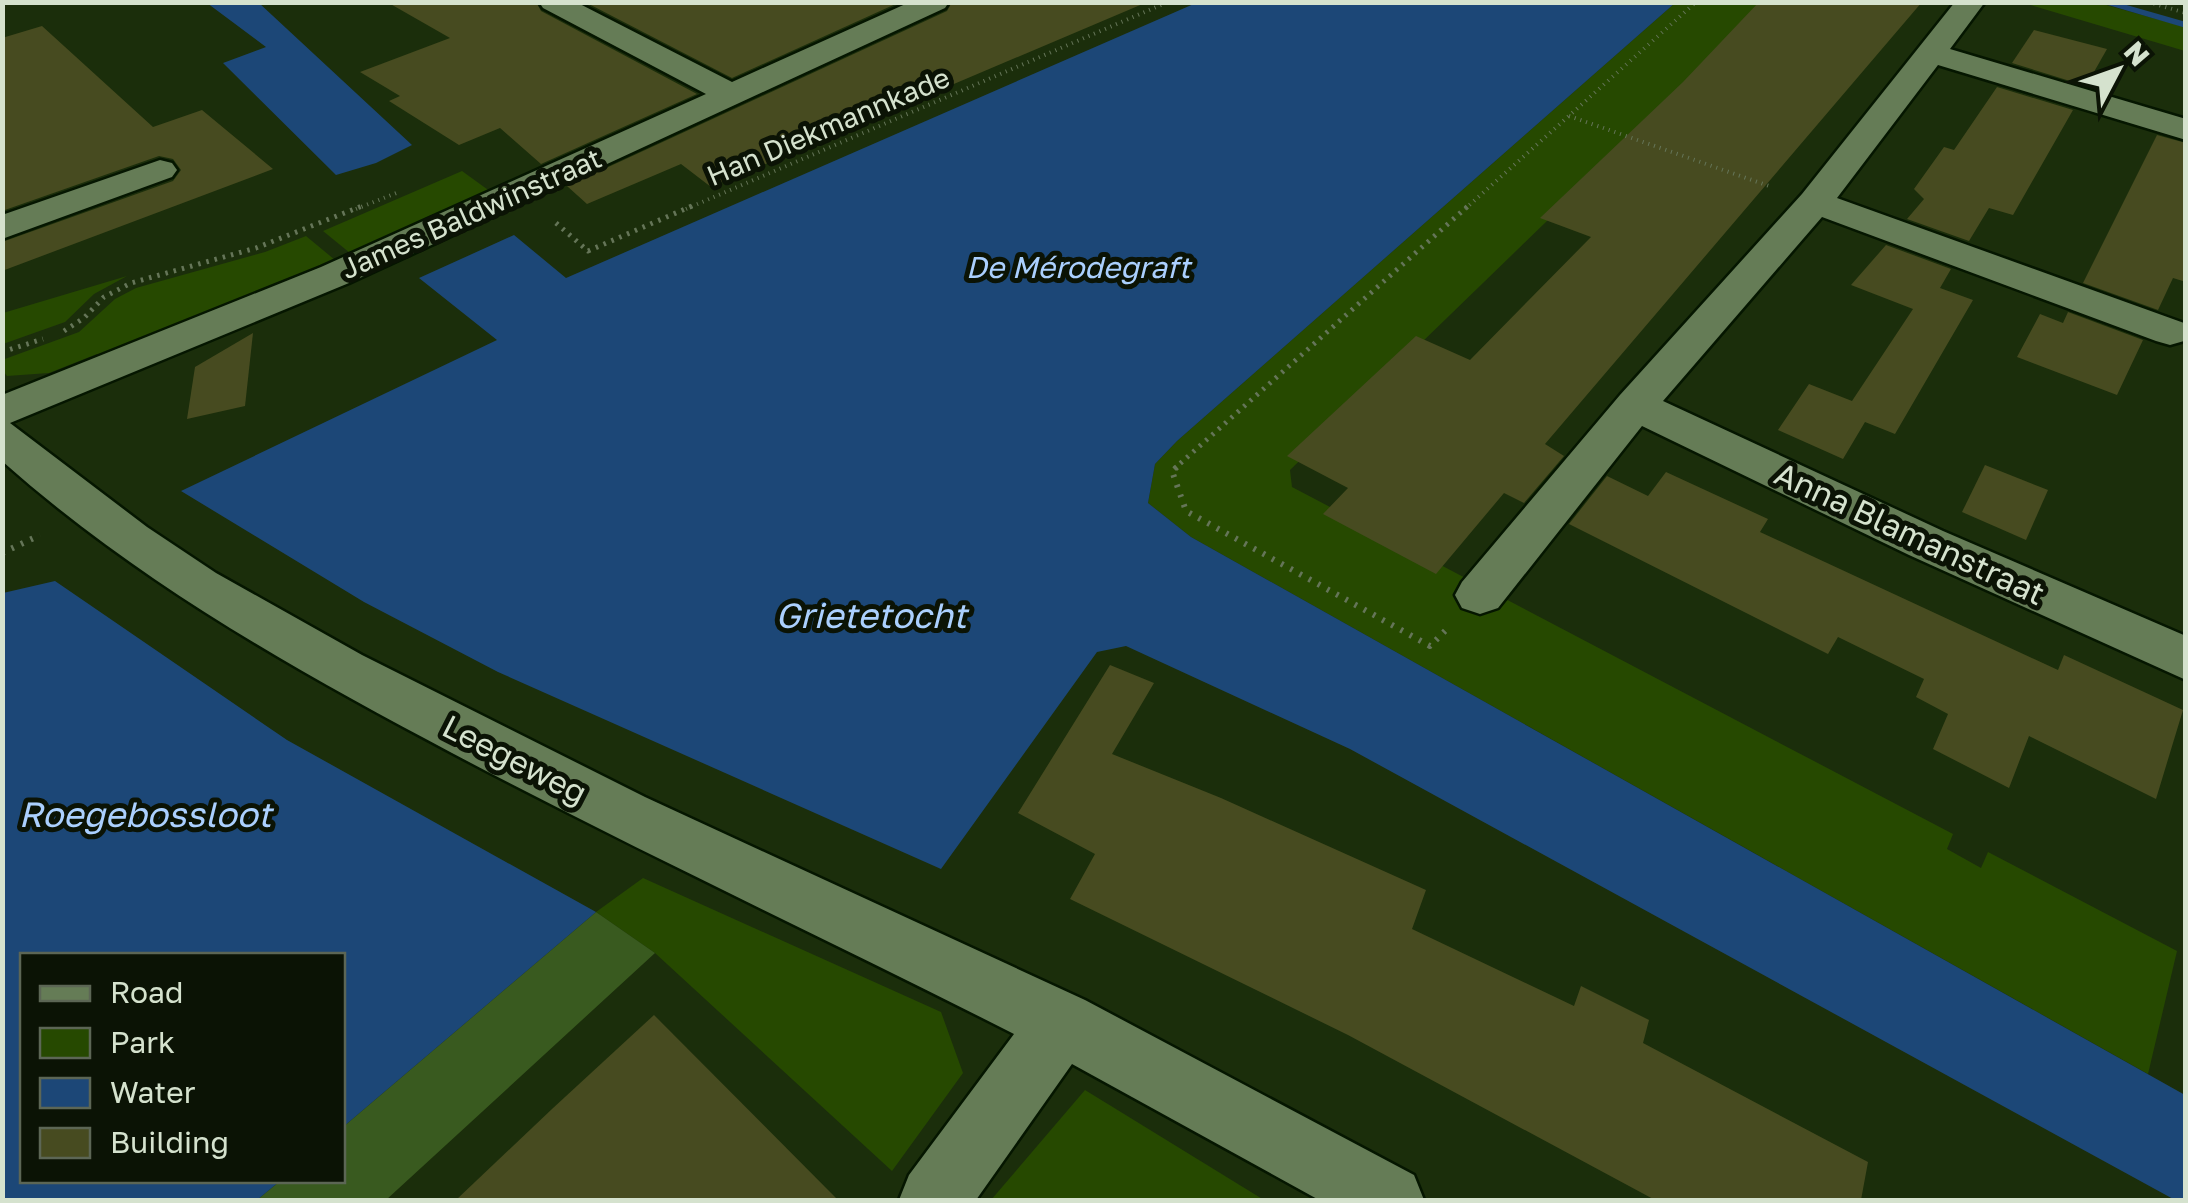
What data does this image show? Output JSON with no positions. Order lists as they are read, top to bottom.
{
  "streets": {
    "street": ["James Baldwinstraat", "Anna Blamanstraat", "Leegeweg"],
    "path": ["Han Diekmannkade"]
  },
  "crossings": [
    ["Han Diekmannkade", "James Baldwinstraat"]
  ],
  "water": ["De Mérodegraft", "Grietetocht", "Roegebossloot"],
  "legend": [
    "Road",
    "Park",
    "Water",
    "Building"
  ],
  "north": "top right"
}
